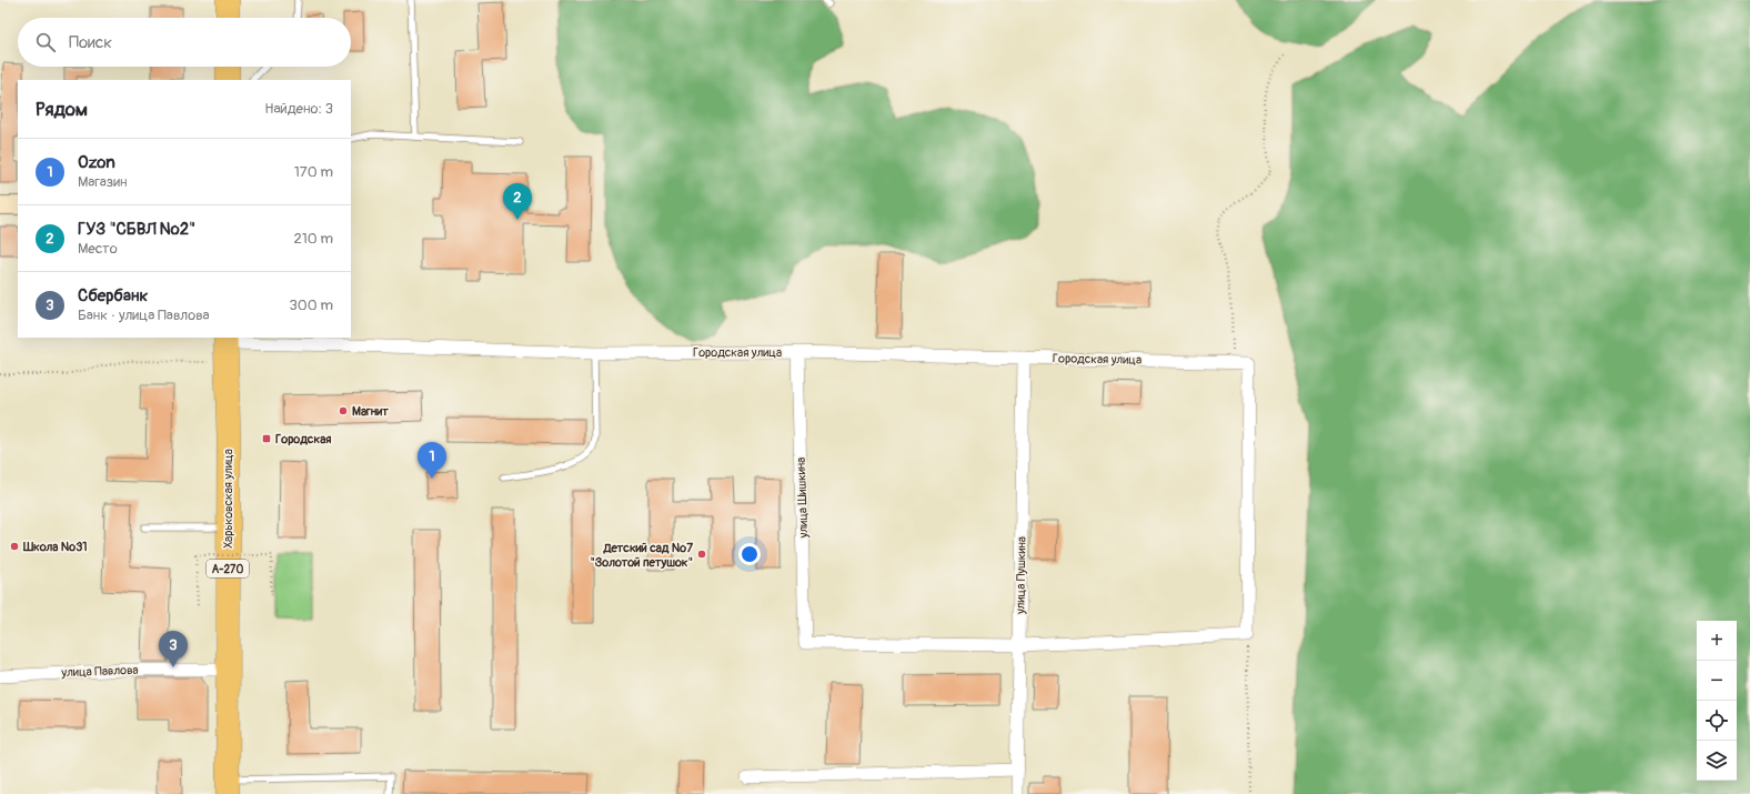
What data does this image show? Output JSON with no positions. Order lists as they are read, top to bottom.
{
  "streets": {
    "highway": ["Харьковская улица", "А-270"],
    "street": [
      "Городская улица",
      "улица Шишкина",
      "улица Пушкина",
      "улица Павлова"
    ]
  },
  "crossings": [
    ["Городская улица", "улица Шишкина"],
    ["Городская улица", "Харьковская улица"],
    ["Городская улица", "улица Пушкина"],
    ["улица Шишкина", "улица Пушкина"],
    ["Харьковская улица", "улица Павлова"]
  ],
  "places": {
    "other": ["Магнит", "Школа №31", "Детский сад №7 \"Золотой петушок\""],
    "transit": ["Городская"]
  },
  "page": {
    "search": "Поиск",
    "heading": ["Рядом", "Найдено: 3"],
    "list": [
      {
        "mark": "1",
        "name": "Ozon",
        "note": "Магазин",
        "value": "170 m"
      },
      {
        "mark": "2",
        "name": "ГУЗ \"СБВЛ №2\"",
        "note": "Место",
        "value": "210 m"
      },
      {
        "mark": "3",
        "name": "Сбербанк",
        "note": "Банк · улица Павлова",
        "value": "300 m"
      }
    ],
    "pins": ["2", "1", "3"],
    "map_buttons": ["+", "−"]
  }
}
